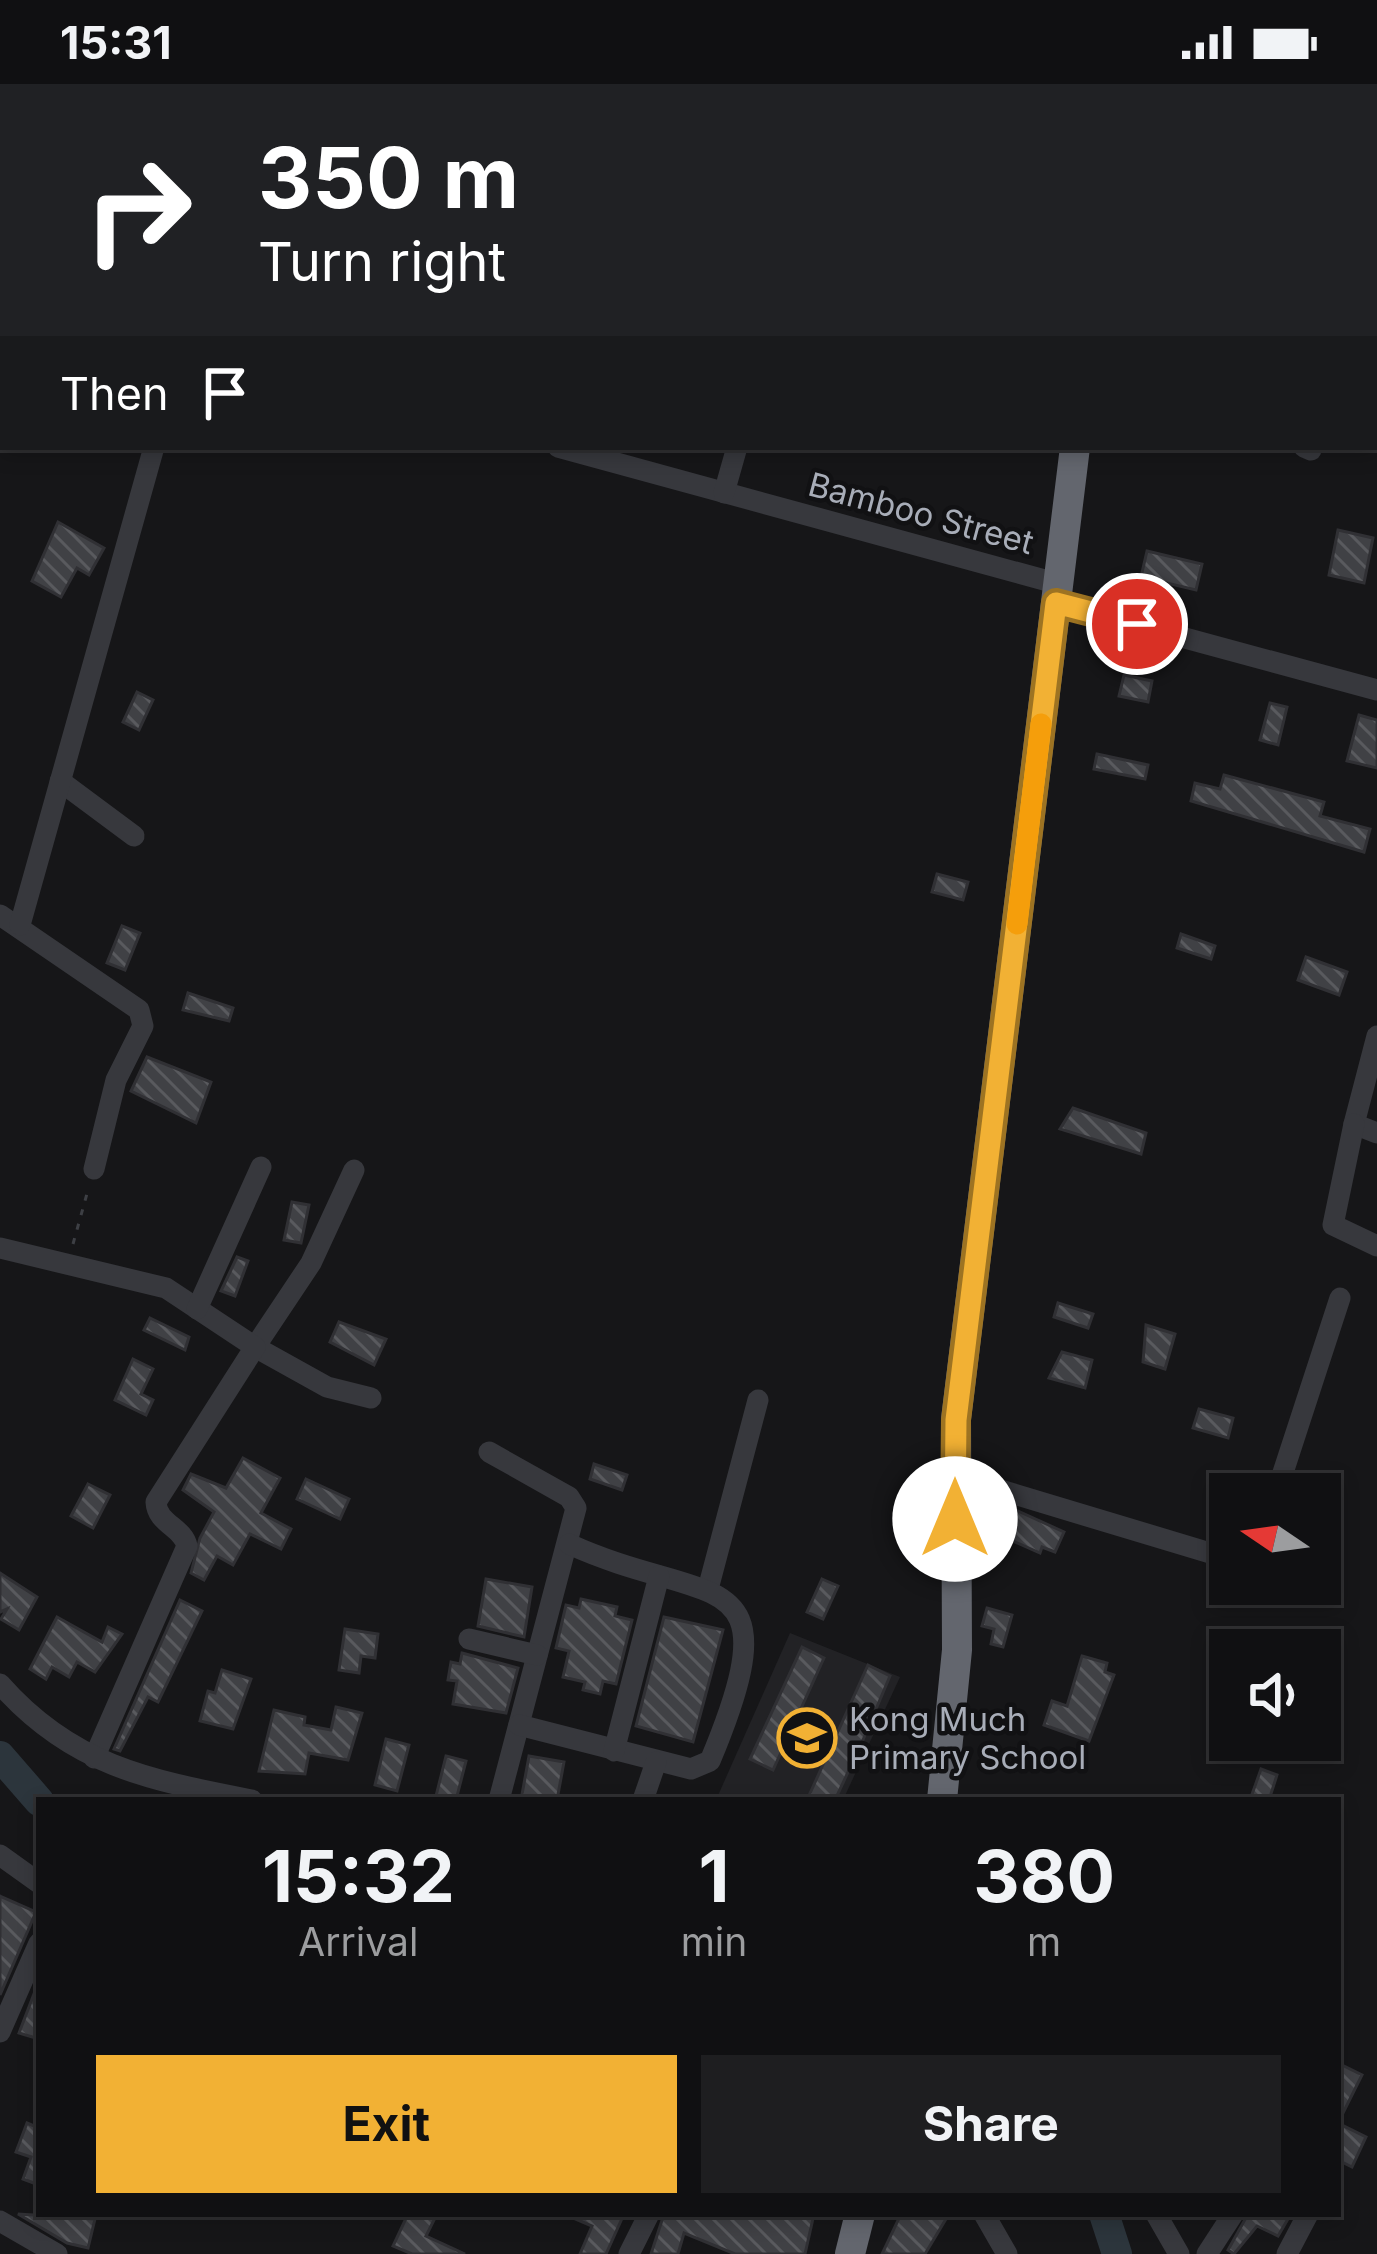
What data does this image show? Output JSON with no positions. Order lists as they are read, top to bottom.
{
  "streets": {
    "street": ["Bamboo Street"]
  },
  "places": {
    "school or university": ["Kong Much Primary School"]
  },
  "north": "left",
  "page": {
    "status": "15:31",
    "turn": ["350 m", "Turn right"],
    "then": "Then",
    "eta": [
      "15:32",
      "Arrival",
      "1",
      "min",
      "380",
      "m"
    ],
    "buttons": ["Exit", "Share"]
  }
}
